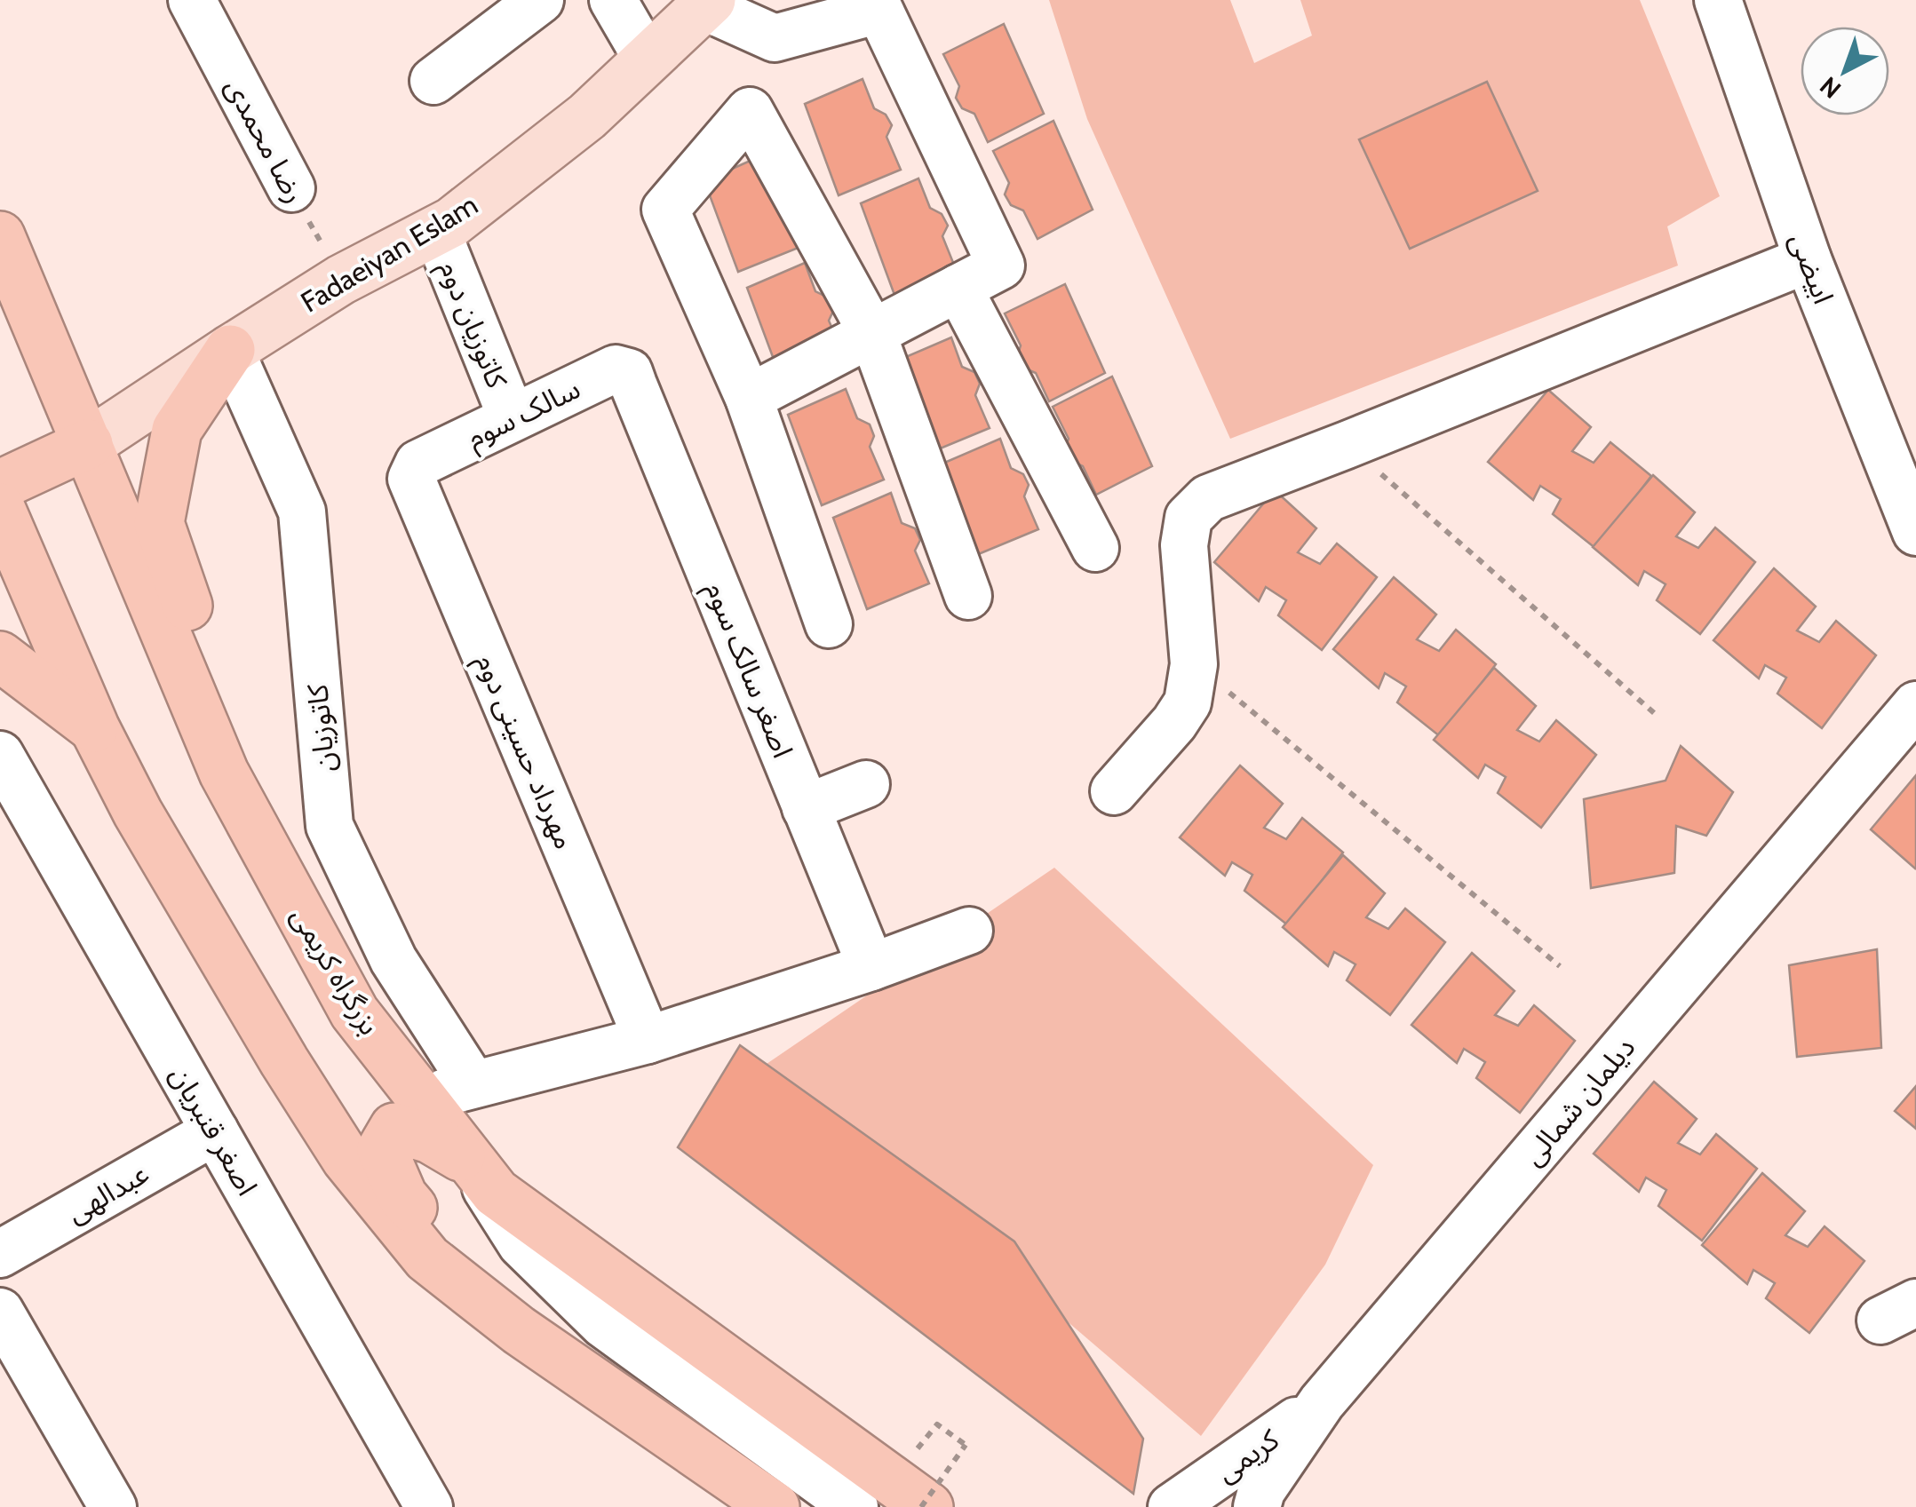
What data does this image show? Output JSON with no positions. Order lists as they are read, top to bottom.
{
  "streets": {
    "highway": ["بزرگراه کریمی"],
    "main road": ["Fadaeiyan Eslam"],
    "street": [
      "رضا محمدی",
      "ابیضی",
      "کاتوزیان دوم",
      "سالک سوم",
      "اصغر سالک سوم",
      "کاتوزیان",
      "مهرداد حسینی دوم",
      "دیلمان شمالی",
      "اصغر قنبریان",
      "عبدالهی",
      "کریمی"
    ]
  },
  "crossings": [
    ["رضا محمدی", "Fadaeiyan Eslam"],
    ["Fadaeiyan Eslam", "کاتوزیان دوم"],
    ["Fadaeiyan Eslam", "کاتوزیان"],
    ["Fadaeiyan Eslam", "بزرگراه کریمی"],
    ["کاتوزیان دوم", "سالک سوم"],
    ["سالک سوم", "اصغر سالک سوم"],
    ["سالک سوم", "مهرداد حسینی دوم"],
    ["دیلمان شمالی", "کریمی"],
    ["اصغر قنبریان", "عبدالهی"]
  ],
  "north": "bottom left"
}
